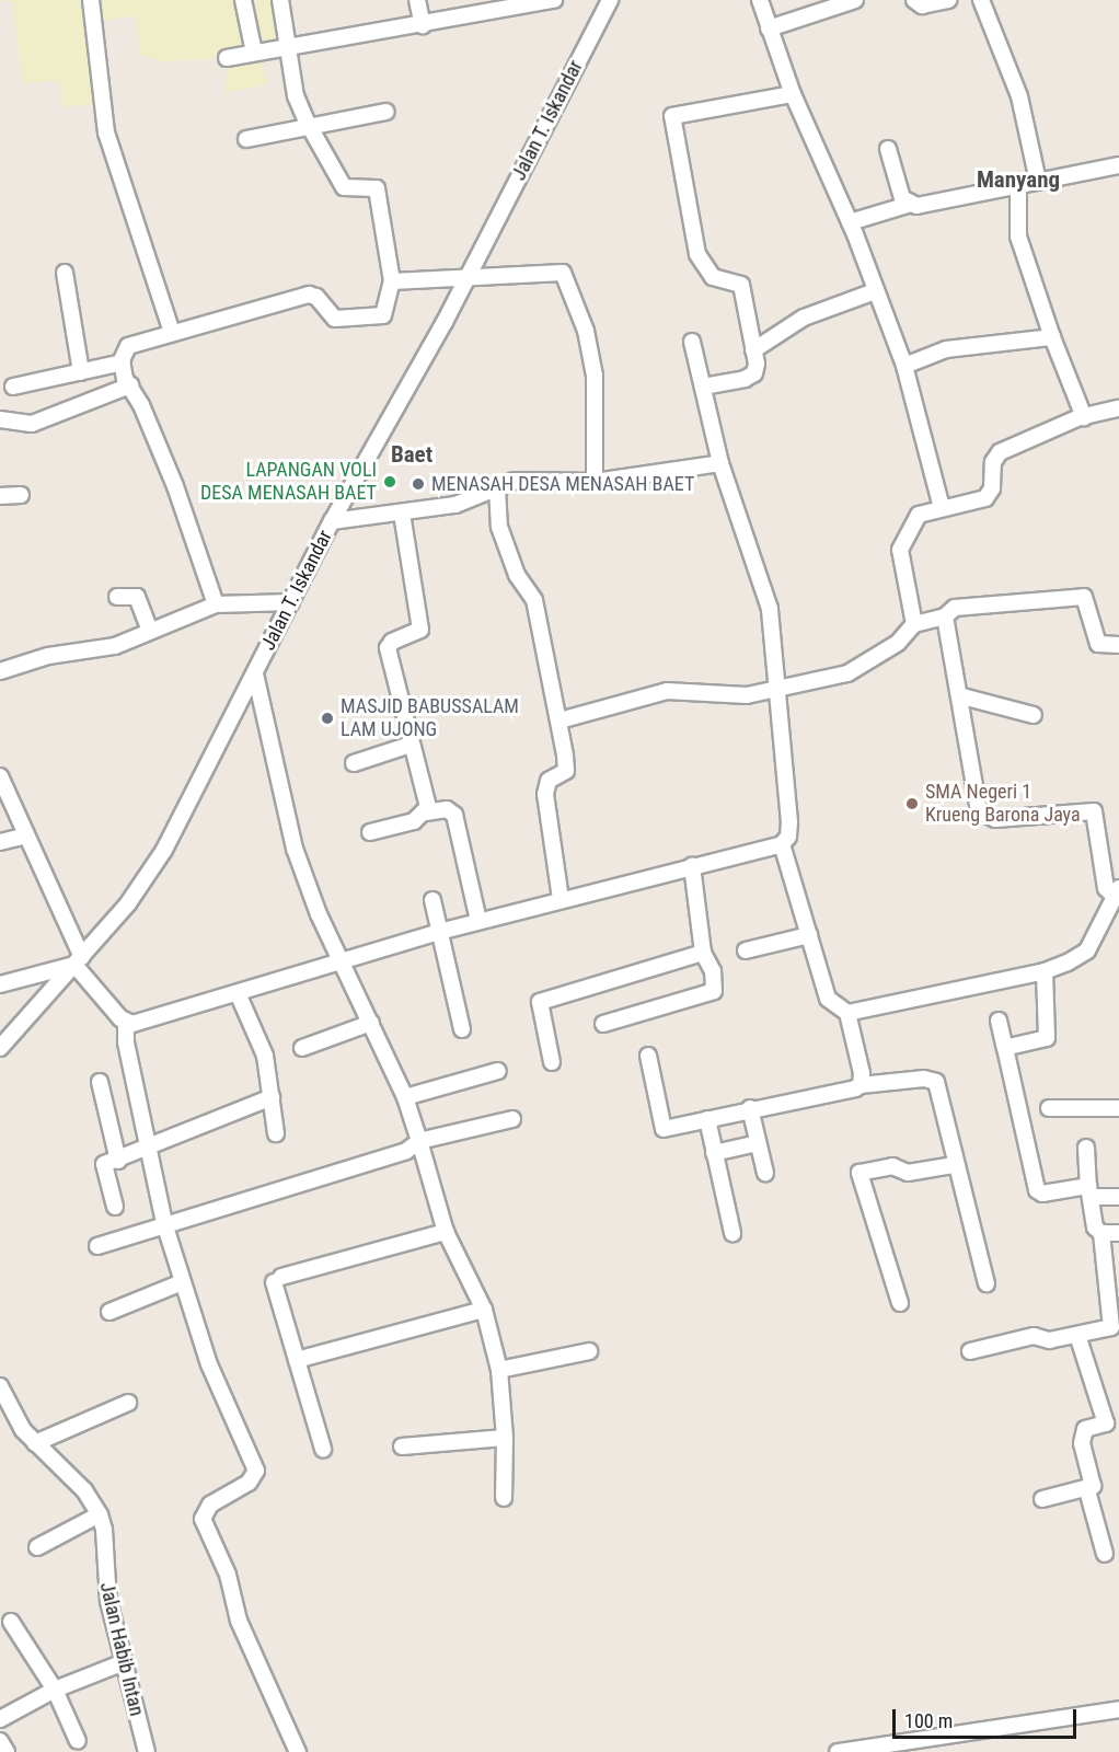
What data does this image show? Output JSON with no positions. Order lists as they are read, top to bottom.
{
  "streets": {
    "street": ["Jalan T. Iskandar", "Jalan Habib Intan"]
  },
  "districts": ["Manyang", "Baet"],
  "places": [
    "LAPANGAN VOLI DESA MENASAH BAET",
    "MENASAH DESA MENASAH BAET",
    "MASJID BABUSSALAM LAM UJONG",
    "SMA Negeri 1 Krueng Barona Jaya"
  ],
  "scale_bar": "100 m"
}
